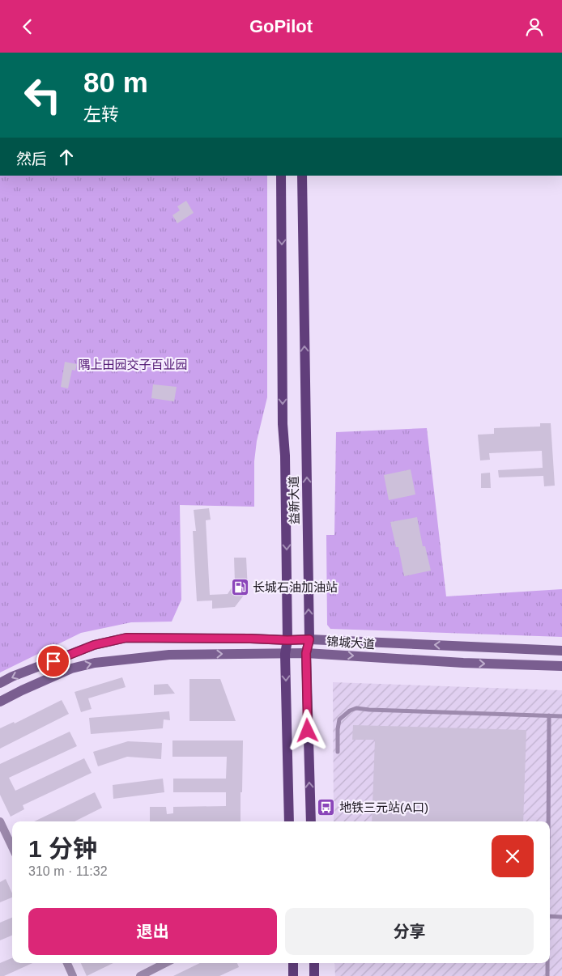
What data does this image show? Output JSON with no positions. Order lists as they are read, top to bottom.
{
  "streets": {
    "main road": ["益新大道", "锦城大道"]
  },
  "crossings": [
    ["益新大道", "锦城大道"]
  ],
  "parks": ["隅上田园交子百业园"],
  "places": {
    "fuel station": ["长城石油加油站"],
    "bus stop": ["地铁三元站(A口)"]
  },
  "page": {
    "header": "GoPilot",
    "turn": ["80 m", "左转"],
    "then": "然后",
    "heading": ["1 分钟", "310 m · 11:32"],
    "buttons": ["退出", "分享"]
  }
}
